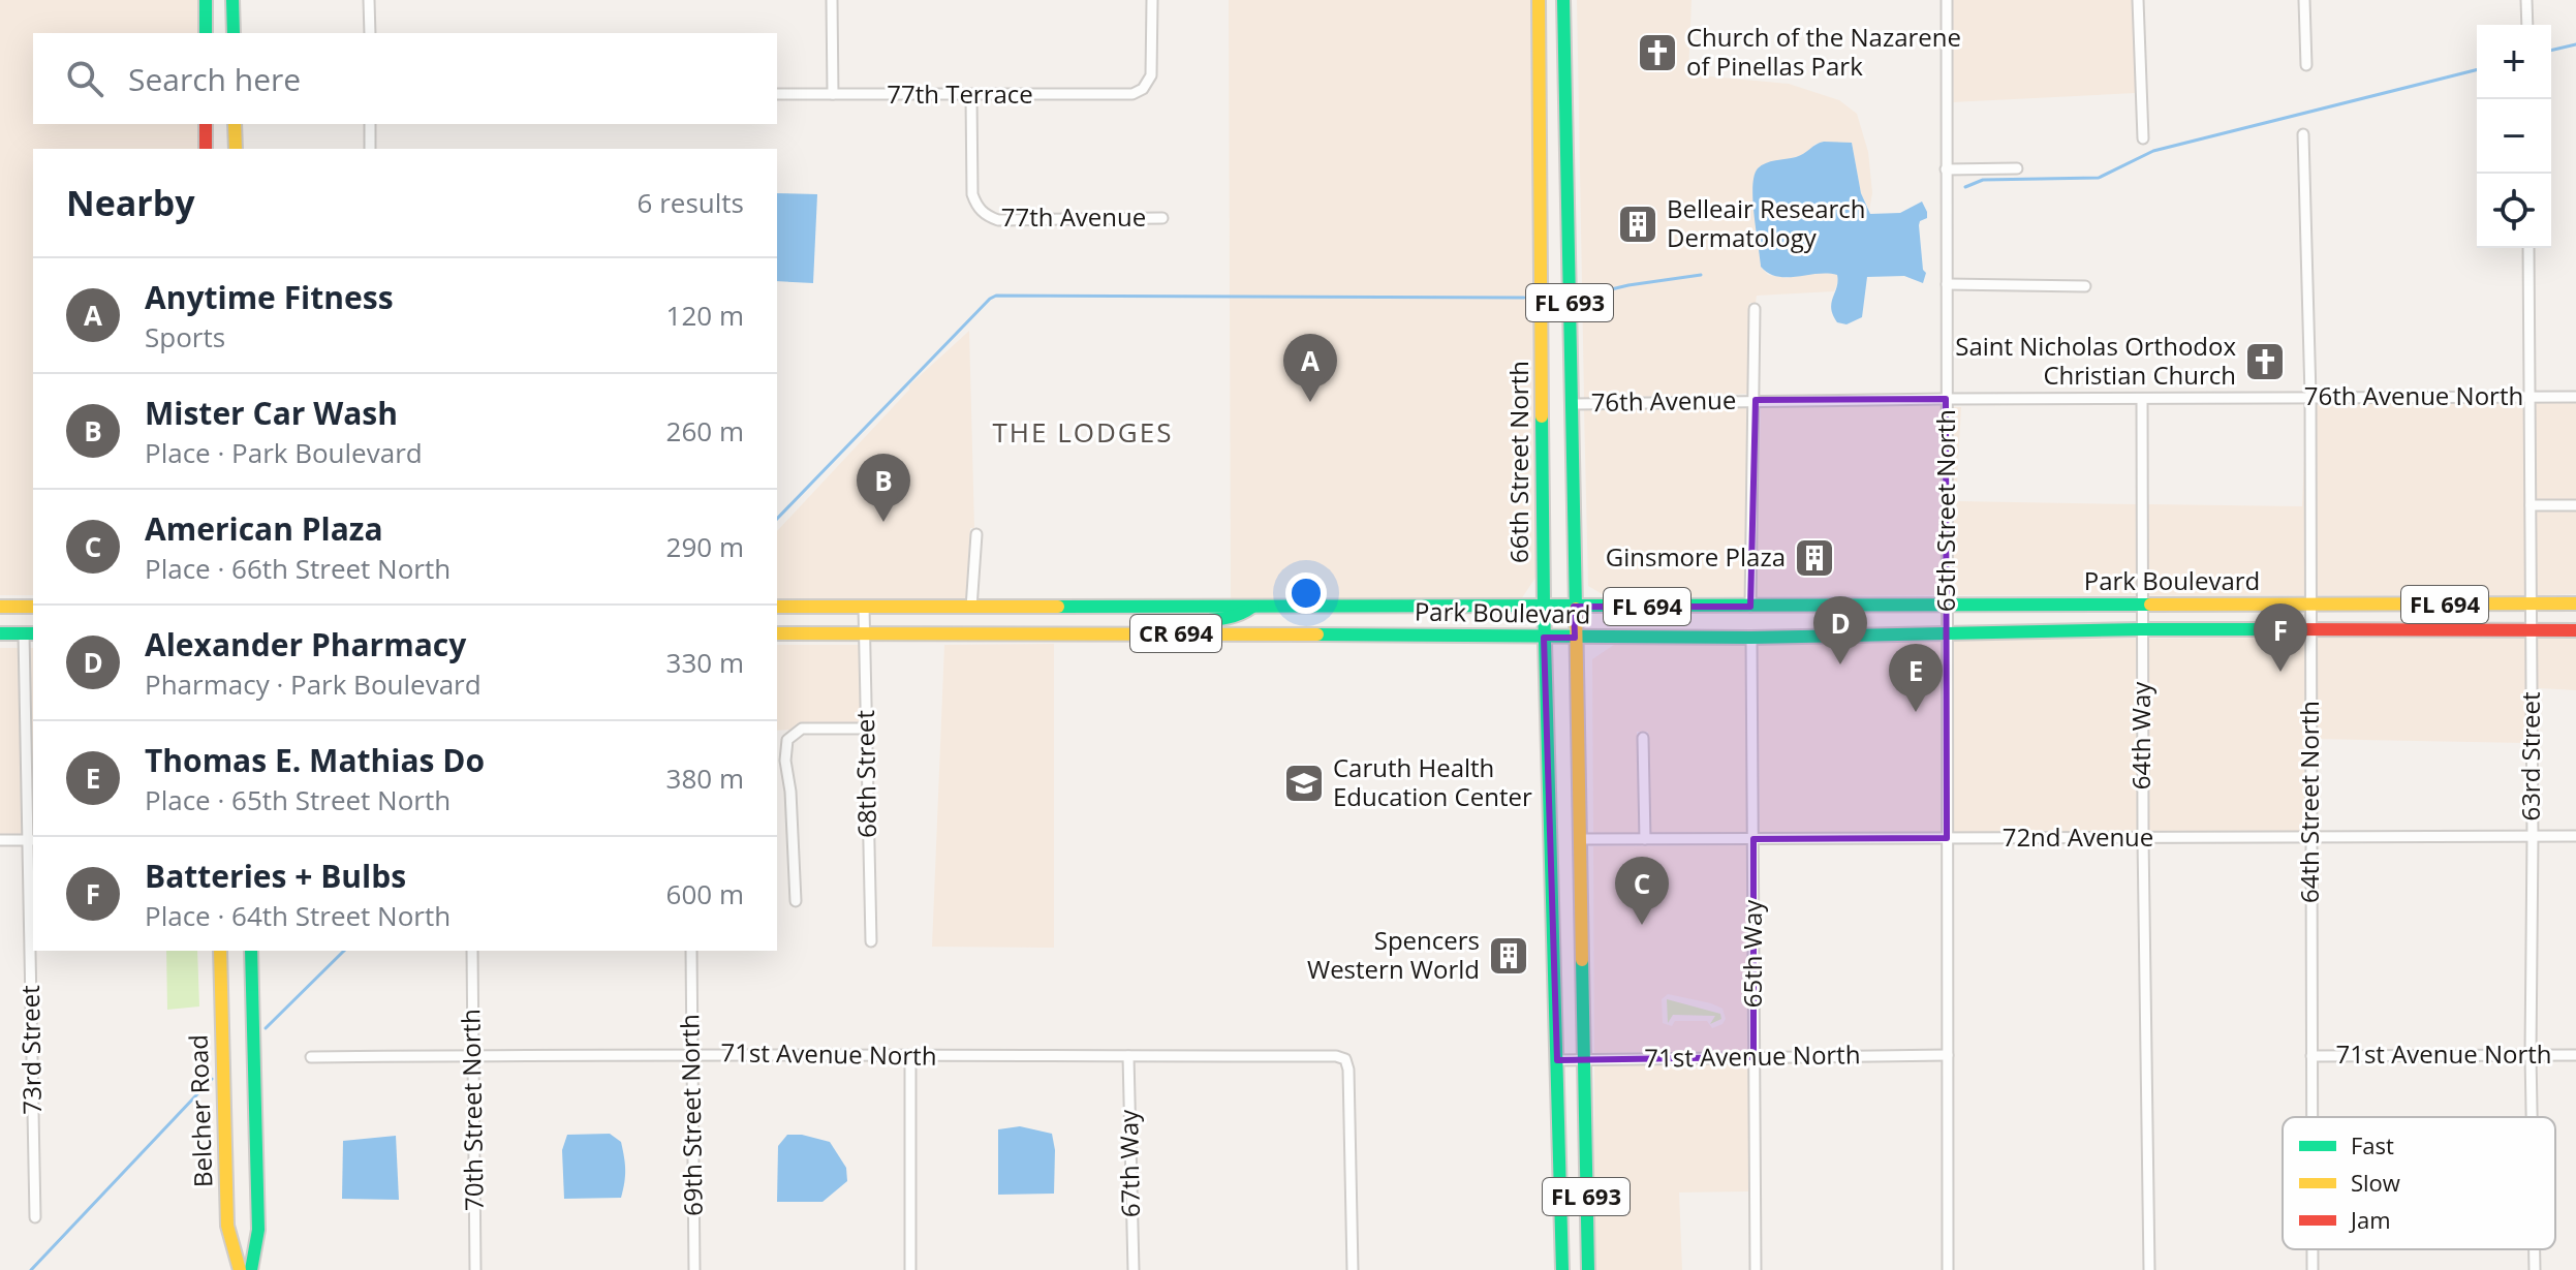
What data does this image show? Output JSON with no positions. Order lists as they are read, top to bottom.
{
  "streets": {
    "main road": [
      "FL 693",
      "66th Street North",
      "Park Boulevard",
      "FL 694",
      "CR 694",
      "Belcher Road"
    ],
    "street": [
      "77th Terrace",
      "77th Avenue",
      "76th Avenue North",
      "76th Avenue",
      "65th Street North",
      "64th Way",
      "63rd Street",
      "68th Street",
      "64th Street North",
      "72nd Avenue",
      "65th Way",
      "73rd Street",
      "71st Avenue North",
      "70th Street North",
      "69th Street North",
      "67th Way"
    ]
  },
  "crossings": [
    ["77th Terrace", "77th Avenue"],
    ["76th Avenue North", "76th Avenue"],
    ["76th Avenue North", "65th Street North"],
    ["76th Avenue North", "64th Way"],
    ["76th Avenue North", "63rd Street"],
    ["76th Avenue North", "64th Street North"],
    ["76th Avenue", "66th Street North"],
    ["66th Street North", "Park Boulevard"],
    ["66th Street North", "72nd Avenue"],
    ["66th Street North", "71st Avenue North"],
    ["65th Street North", "Park Boulevard"],
    ["65th Street North", "72nd Avenue"],
    ["65th Street North", "71st Avenue North"],
    ["Park Boulevard", "64th Way"],
    ["Park Boulevard", "63rd Street"],
    ["Park Boulevard", "68th Street"],
    ["Park Boulevard", "64th Street North"],
    ["Park Boulevard", "65th Way"],
    ["64th Way", "72nd Avenue"],
    ["63rd Street", "72nd Avenue"],
    ["63rd Street", "71st Avenue North"],
    ["64th Street North", "72nd Avenue"],
    ["64th Street North", "71st Avenue North"],
    ["72nd Avenue", "65th Way"],
    ["65th Way", "71st Avenue North"],
    ["71st Avenue North", "70th Street North"],
    ["71st Avenue North", "69th Street North"],
    ["71st Avenue North", "67th Way"]
  ],
  "districts": ["THE LODGES"],
  "places": {
    "church": ["Church of the Nazarene of Pinellas Park", "Saint Nicholas Orthodox Christian Church"],
    "building": ["Belleair Research Dermatology", "Ginsmore Plaza", "Spencers Western World"],
    "school or university": ["Caruth Health Education Center"]
  },
  "legend": ["Fast", "Slow", "Jam"],
  "page": {
    "map_buttons": ["+", "−"],
    "search": "Search here",
    "heading": ["Nearby", "6 results"],
    "list": [
      {
        "mark": "A",
        "name": "Anytime Fitness",
        "note": "Sports",
        "value": "120 m"
      },
      {
        "mark": "B",
        "name": "Mister Car Wash",
        "note": "Place · Park Boulevard",
        "value": "260 m"
      },
      {
        "mark": "C",
        "name": "American Plaza",
        "note": "Place · 66th Street North",
        "value": "290 m"
      },
      {
        "mark": "D",
        "name": "Alexander Pharmacy",
        "note": "Pharmacy · Park Boulevard",
        "value": "330 m"
      },
      {
        "mark": "E",
        "name": "Thomas E. Mathias Do",
        "note": "Place · 65th Street North",
        "value": "380 m"
      },
      {
        "mark": "F",
        "name": "Batteries + Bulbs",
        "note": "Place · 64th Street North",
        "value": "600 m"
      }
    ],
    "pins": [
      "A",
      "B",
      "D",
      "F",
      "E",
      "C"
    ]
  }
}
